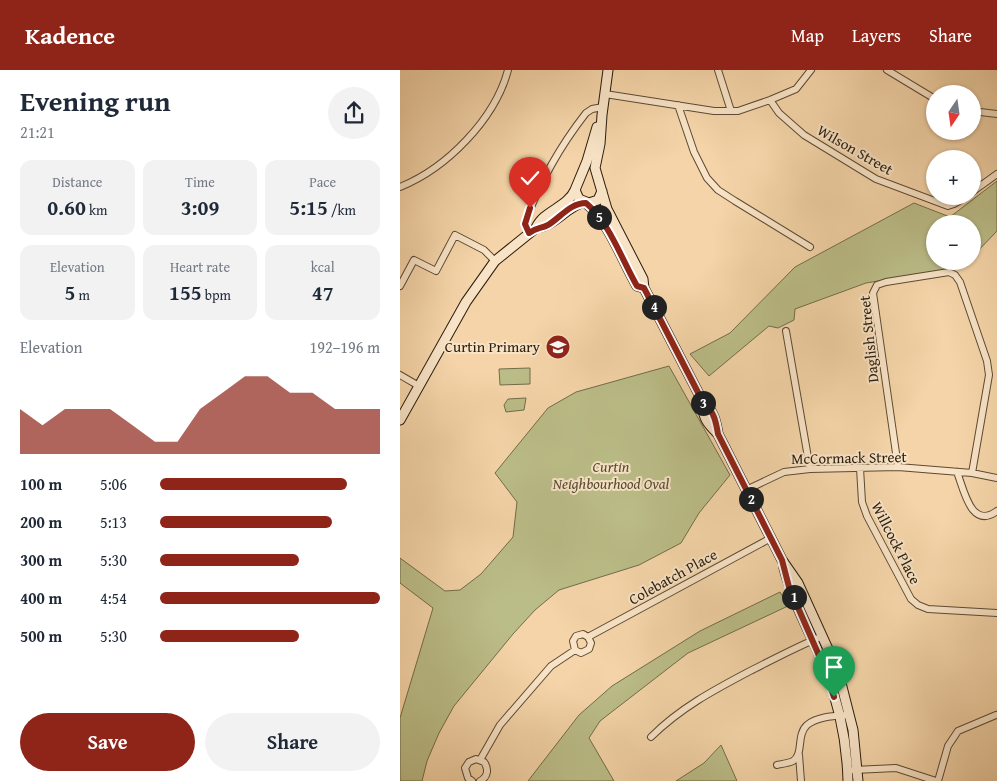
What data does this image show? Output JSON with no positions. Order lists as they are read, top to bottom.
{
  "streets": {
    "street": [
      "Wilson Street",
      "Daglish Street",
      "McCormack Street",
      "Willcock Place",
      "Colebatch Place"
    ]
  },
  "crossings": [
    ["Daglish Street", "McCormack Street"],
    ["McCormack Street", "Willcock Place"]
  ],
  "parks": ["Curtin Neighbourhood Oval"],
  "places": {
    "school or university": ["Curtin Primary"]
  },
  "north": "bottom",
  "page": {
    "header": "Kadence",
    "nav": ["Map", "Layers", "Share"],
    "heading": ["Evening run", "21:21"],
    "map_buttons": ["+", "−"],
    "stats": [
      ["Distance", "0.60 km"],
      ["Time", "3:09"],
      ["Pace", "5:15 /km"],
      ["Elevation", "5 m"],
      ["Heart rate", "155 bpm"],
      ["kcal", "47"]
    ],
    "pins": [
      "5",
      "4",
      "3",
      "2",
      "1"
    ],
    "chart": ["Elevation", "192–196 m"],
    "list": [
      {
        "name": "100 m",
        "note": "5:06"
      },
      {
        "name": "200 m",
        "note": "5:13"
      },
      {
        "name": "300 m",
        "note": "5:30"
      },
      {
        "name": "400 m",
        "note": "4:54"
      },
      {
        "name": "500 m",
        "note": "5:30"
      }
    ],
    "buttons": ["Save", "Share"]
  }
}
